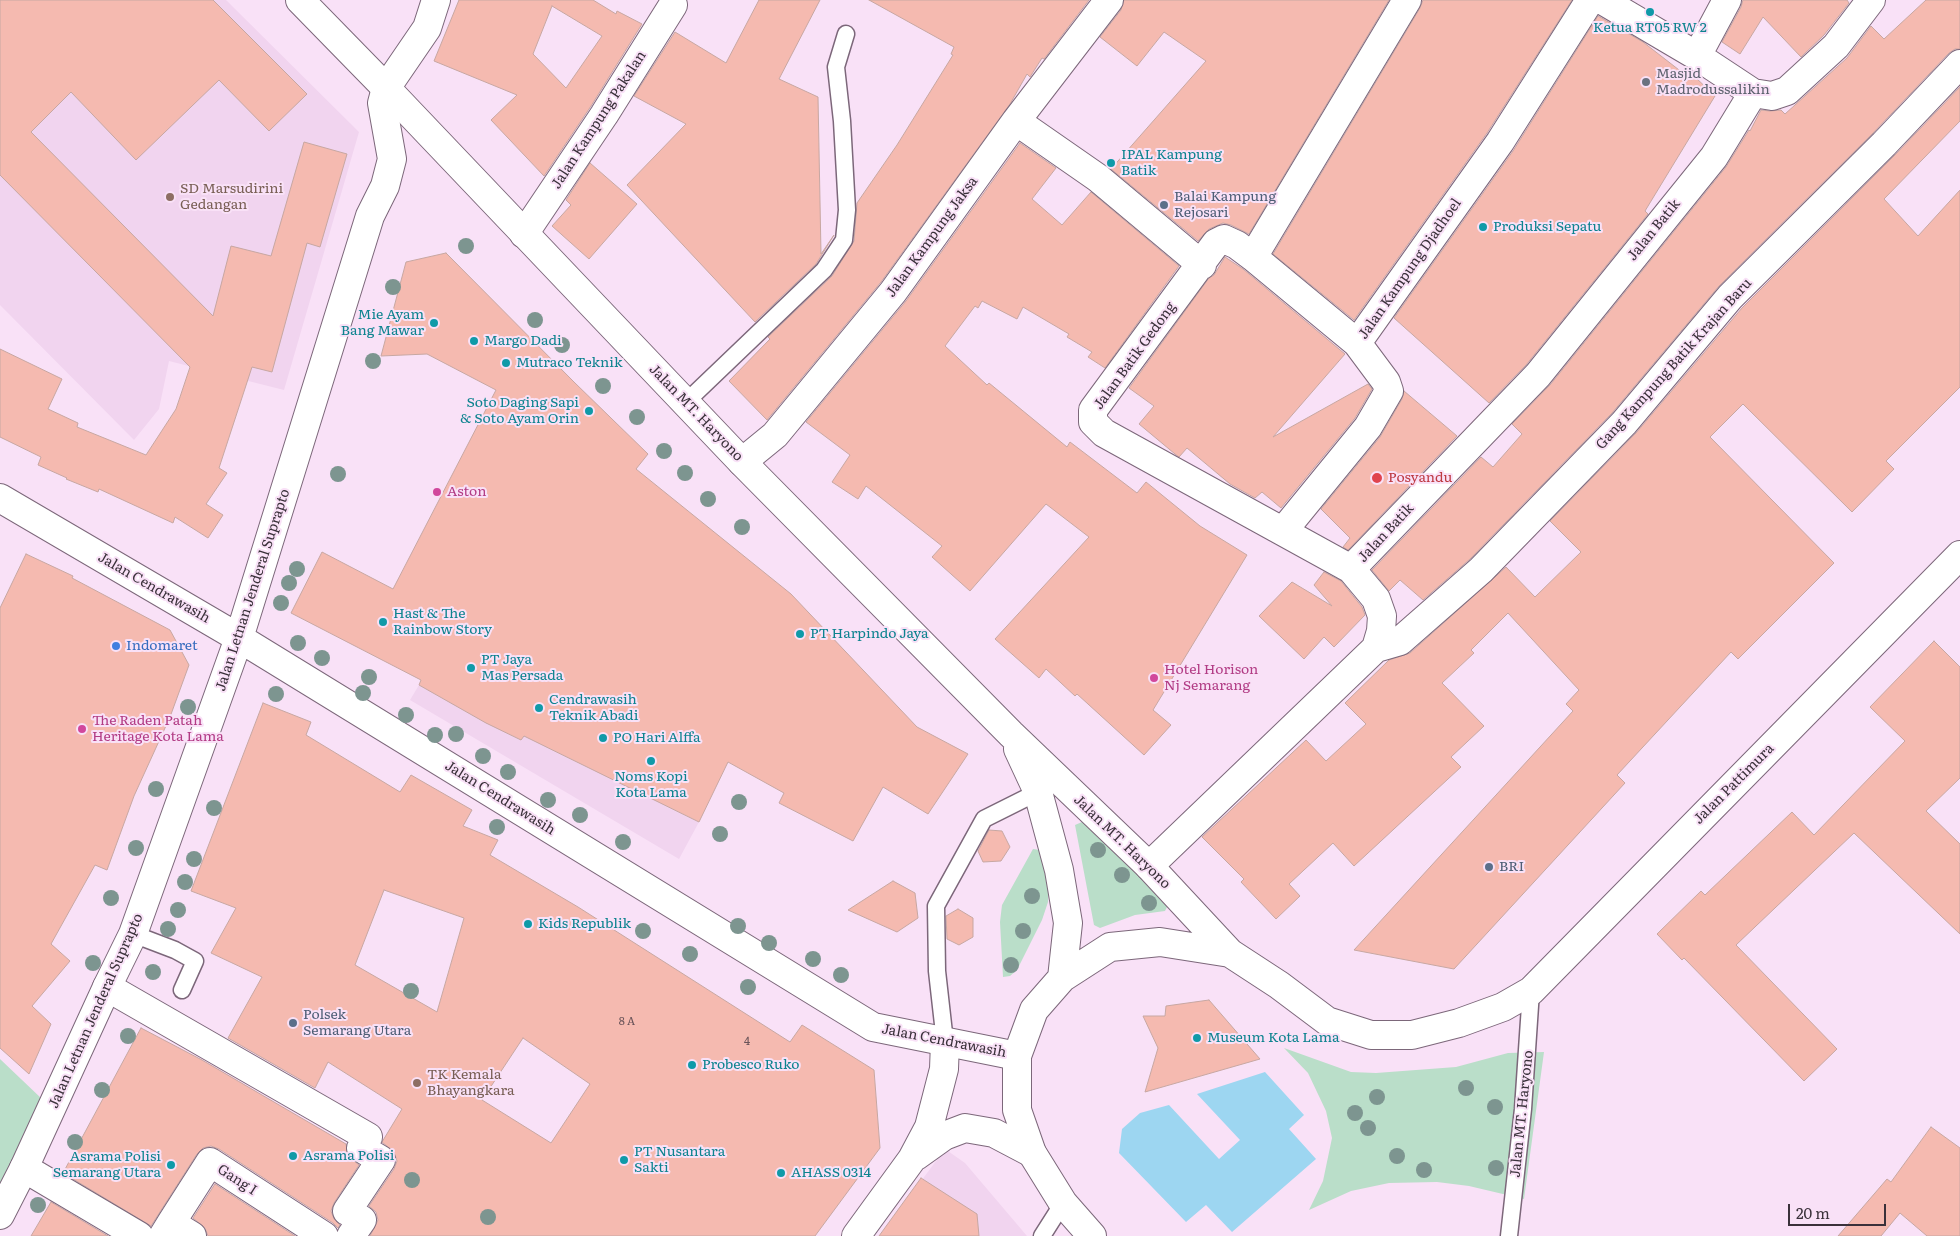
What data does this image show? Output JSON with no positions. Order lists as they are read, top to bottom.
{
  "streets": {
    "main road": [
      "Jalan Kampung Pakalan",
      "Jalan Batik",
      "Jalan Kampung Jaksa",
      "Jalan Kampung Djadhoel",
      "Jalan Batik Gedong",
      "Gang Kampung Batik Krajan Baru",
      "Jalan MT. Haryono",
      "Jalan Cendrawasih",
      "Jalan Letnan Jenderal Suprapto",
      "Jalan Pattimura",
      "Gang I"
    ]
  },
  "crossings": [
    ["Jalan Kampung Pakalan", "Jalan MT. Haryono"],
    ["Jalan Batik", "Jalan Batik Gedong"],
    ["Jalan Batik", "Gang Kampung Batik Krajan Baru"],
    ["Jalan Kampung Jaksa", "Jalan MT. Haryono"],
    ["Jalan Kampung Djadhoel", "Jalan Batik Gedong"],
    ["Jalan MT. Haryono", "Jalan Letnan Jenderal Suprapto"],
    ["Jalan MT. Haryono", "Jalan Pattimura"],
    ["Jalan Cendrawasih", "Jalan Letnan Jenderal Suprapto"]
  ],
  "places": [
    "Ketua RT05 RW 2",
    "Masjid Madrodussalikin",
    "IPAL Kampung Batik",
    "SD Marsudirini Gedangan",
    "Balai Kampung Rejosari",
    "Produksi Sepatu",
    "Mie Ayam Bang Mawar",
    "Margo Dadi",
    "Mutraco Teknik",
    "Soto Daging Sapi & Soto Ayam Orin",
    "Posyandu",
    "Aston",
    "Hast & The Rainbow Story",
    "PT Harpindo Jaya",
    "Indomaret",
    "PT Jaya Mas Persada",
    "Hotel Horison Nj Semarang",
    "Cendrawasih Teknik Abadi",
    "The Raden Patah Heritage Kota Lama",
    "PO Hari Alffa",
    "Noms Kopi Kota Lama",
    "BRI",
    "Kids Republik",
    "Polsek Semarang Utara",
    "Museum Kota Lama",
    "Probesco Ruko",
    "TK Kemala Bhayangkara",
    "Asrama Polisi",
    "PT Nusantara Sakti",
    "Asrama Polisi Semarang Utara",
    "AHASS 0314"
  ],
  "house_numbers": ["8 A", "4"],
  "scale_bar": "20 m"
}
